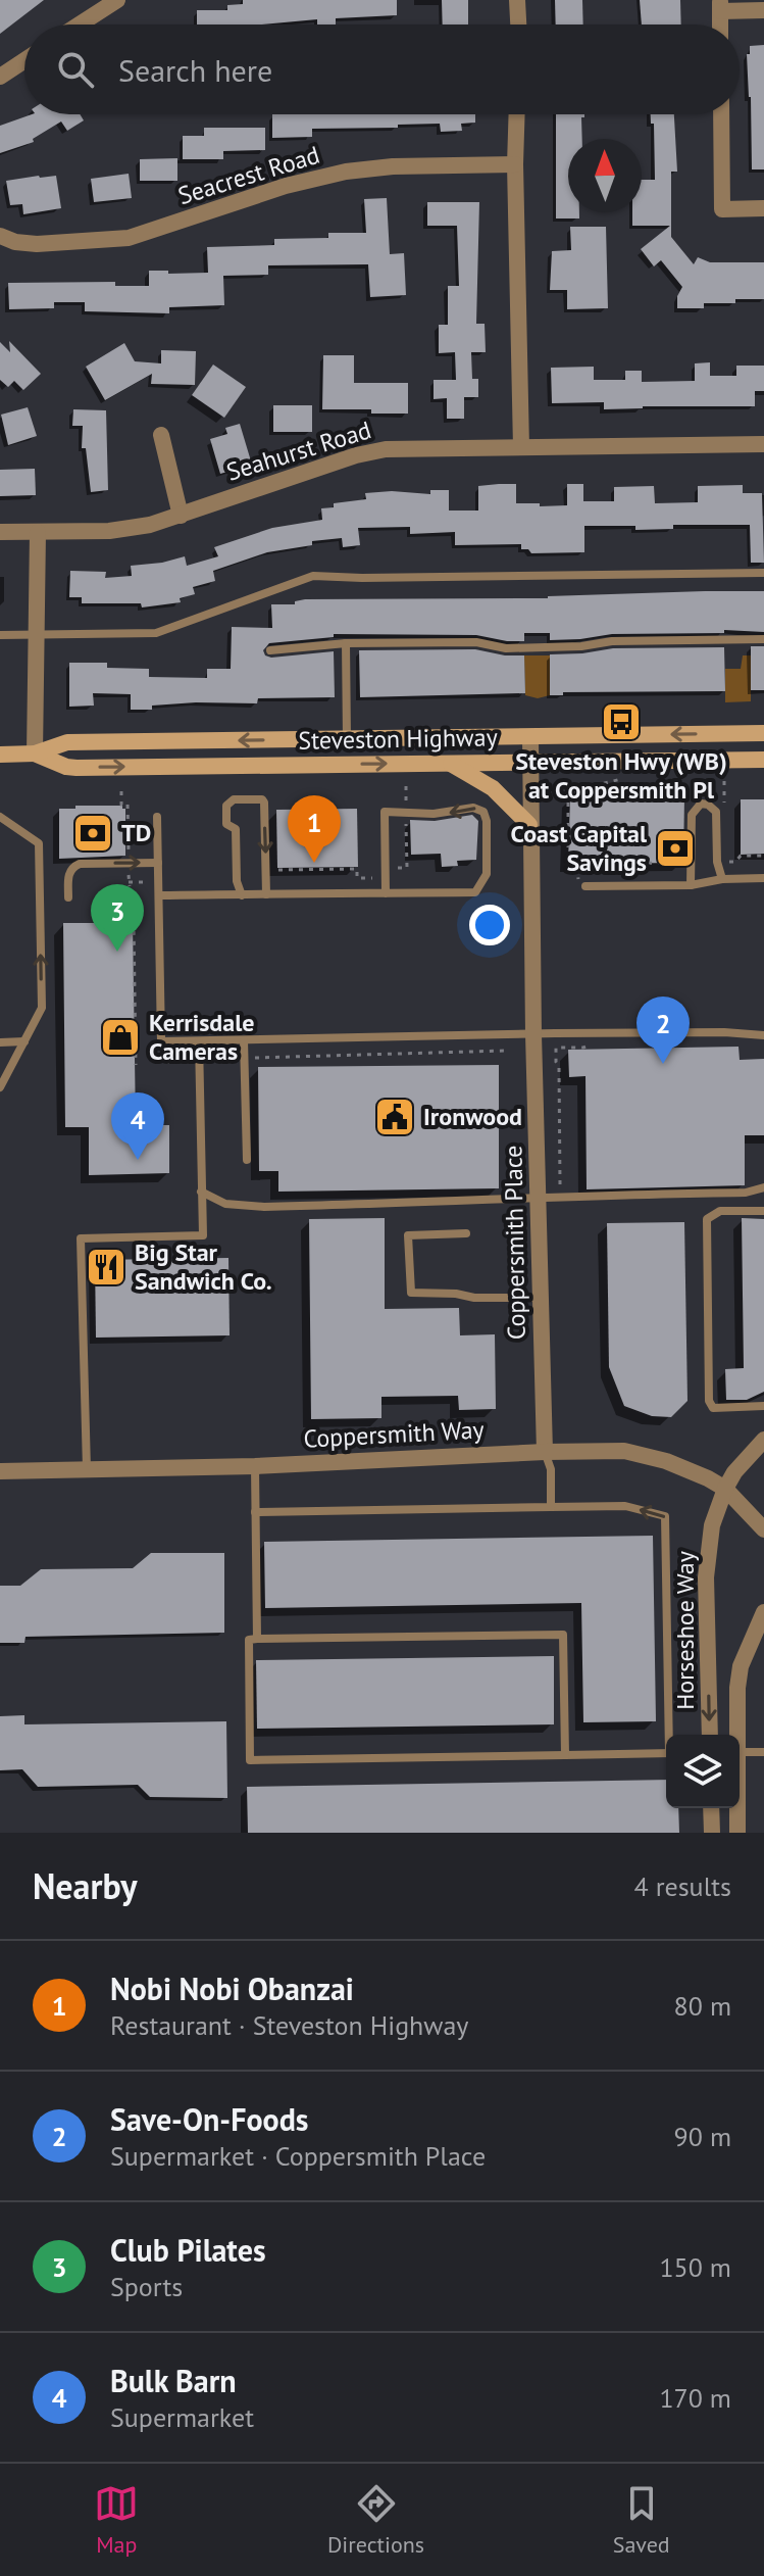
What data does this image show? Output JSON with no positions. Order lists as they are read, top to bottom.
{
  "streets": {
    "main road": ["Steveston Highway"],
    "street": [
      "Seacrest Road",
      "Seahurst Road",
      "Coppersmith Place",
      "Coppersmith Way",
      "Horseshoe Way"
    ]
  },
  "crossings": [
    ["Steveston Highway", "Coppersmith Place"],
    ["Coppersmith Place", "Coppersmith Way"],
    ["Coppersmith Way", "Horseshoe Way"]
  ],
  "places": {
    "bus stop": ["Steveston Hwy (WB) at Coppersmith Pl"],
    "bank": ["TD", "Coast Capital Savings"],
    "shop": ["Kerrisdale Cameras"],
    "public building": ["Ironwood"],
    "restaurant": ["Big Star Sandwich Co."]
  },
  "north": "top",
  "page": {
    "search": "Search here",
    "pins": [
      "1",
      "3",
      "2",
      "4"
    ],
    "heading": ["Nearby", "4 results"],
    "list": [
      {
        "mark": "1",
        "name": "Nobi Nobi Obanzai",
        "note": "Restaurant · Steveston Highway",
        "value": "80 m"
      },
      {
        "mark": "2",
        "name": "Save-On-Foods",
        "note": "Supermarket · Coppersmith Place",
        "value": "90 m"
      },
      {
        "mark": "3",
        "name": "Club Pilates",
        "note": "Sports",
        "value": "150 m"
      },
      {
        "mark": "4",
        "name": "Bulk Barn",
        "note": "Supermarket",
        "value": "170 m"
      }
    ],
    "nav": ["Map", "Directions", "Saved"]
  }
}
